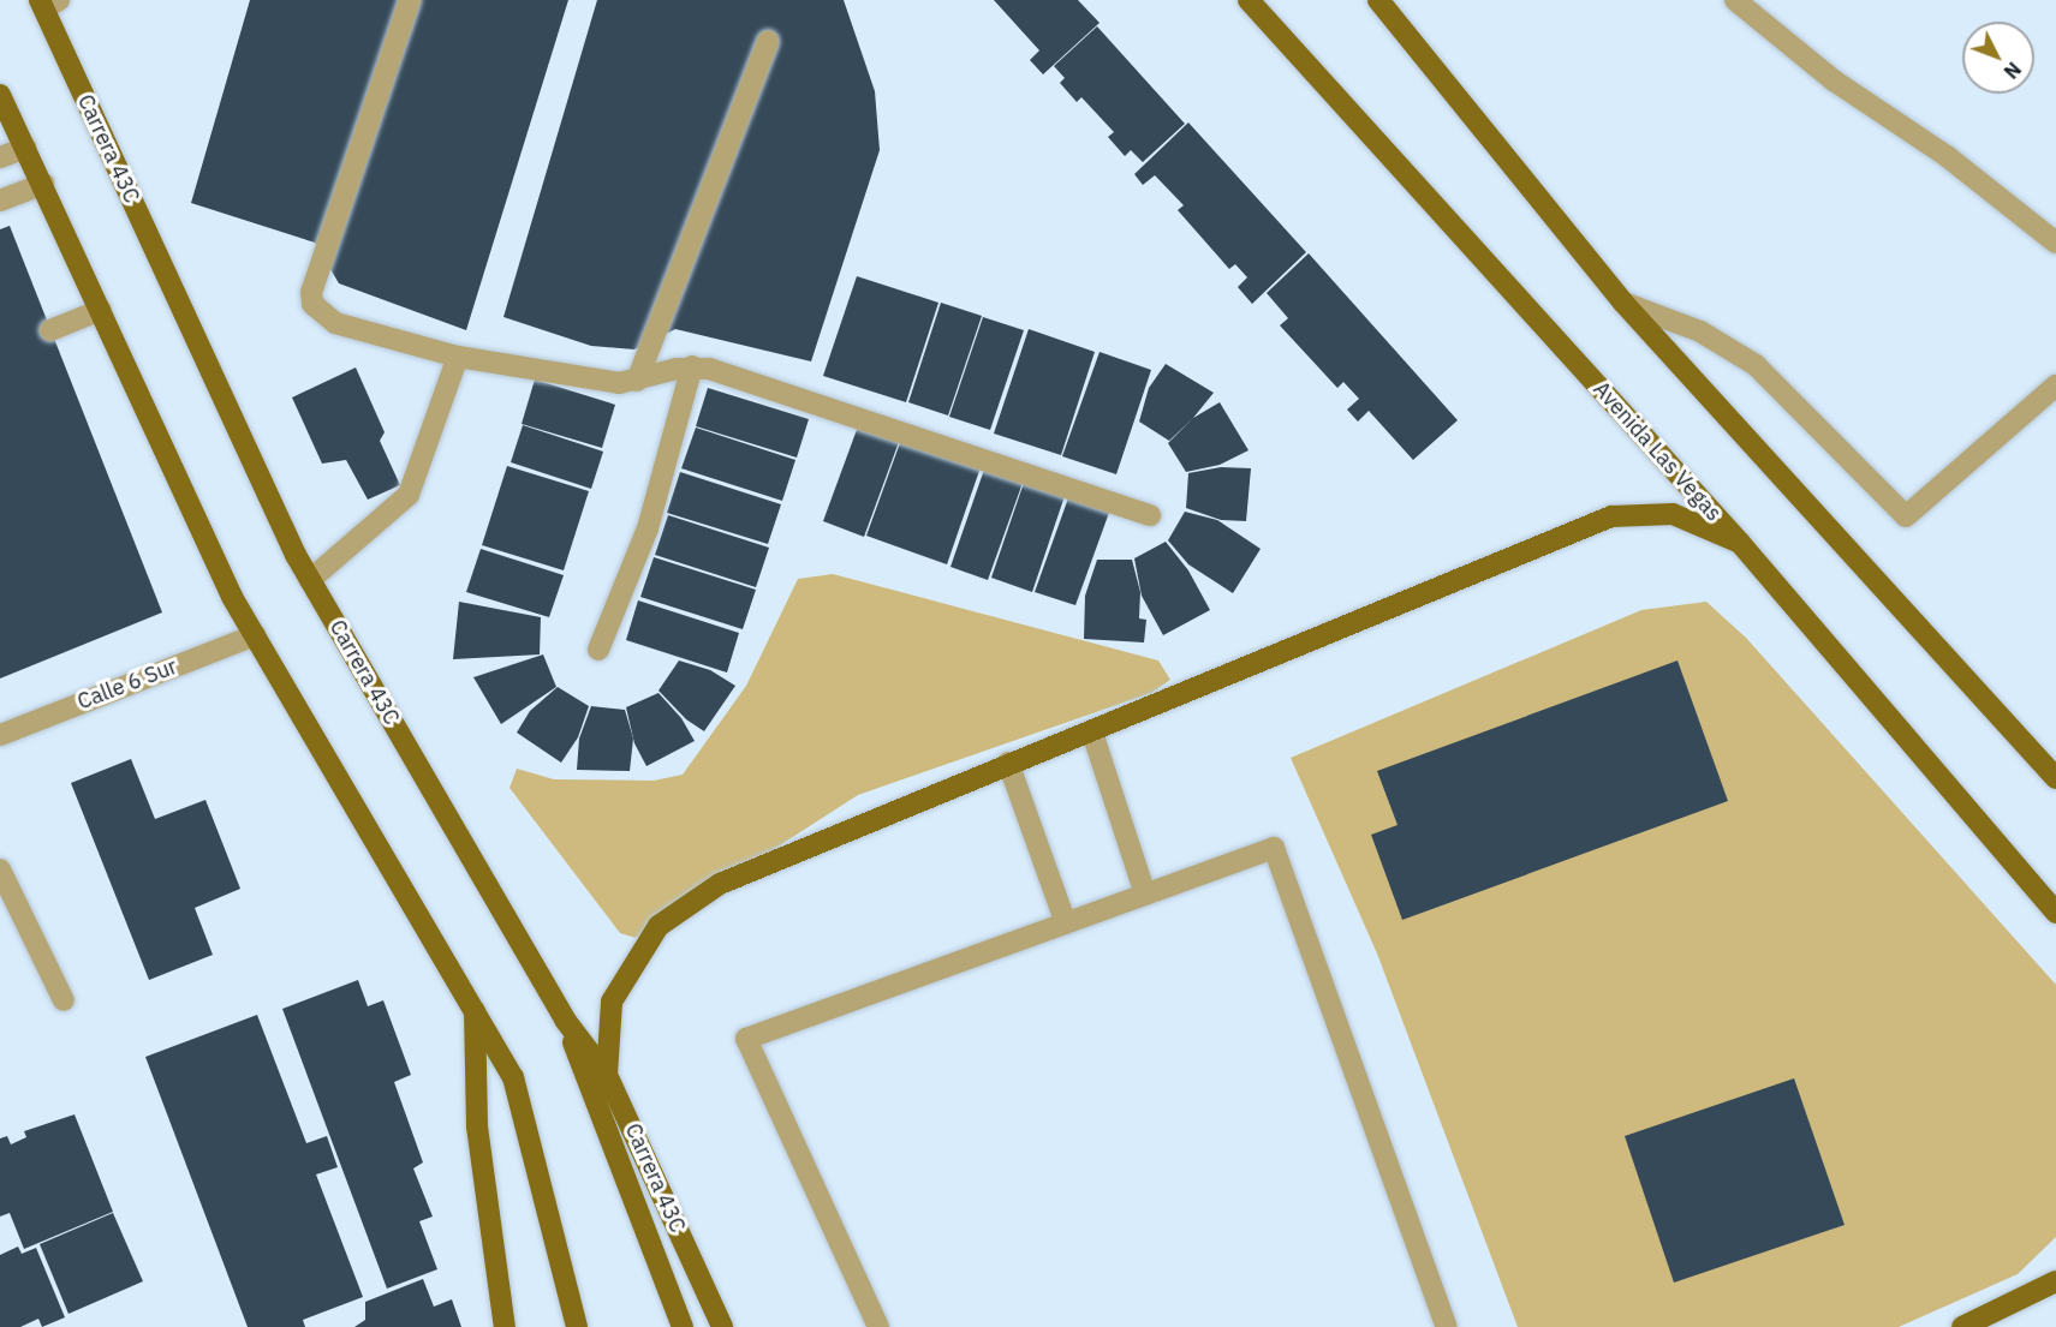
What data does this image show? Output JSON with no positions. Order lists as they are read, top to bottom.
{
  "streets": {
    "main road": ["Carrera 43C", "Avenida Las Vegas"],
    "street": ["Calle 6 Sur"]
  },
  "north": "bottom right"
}
